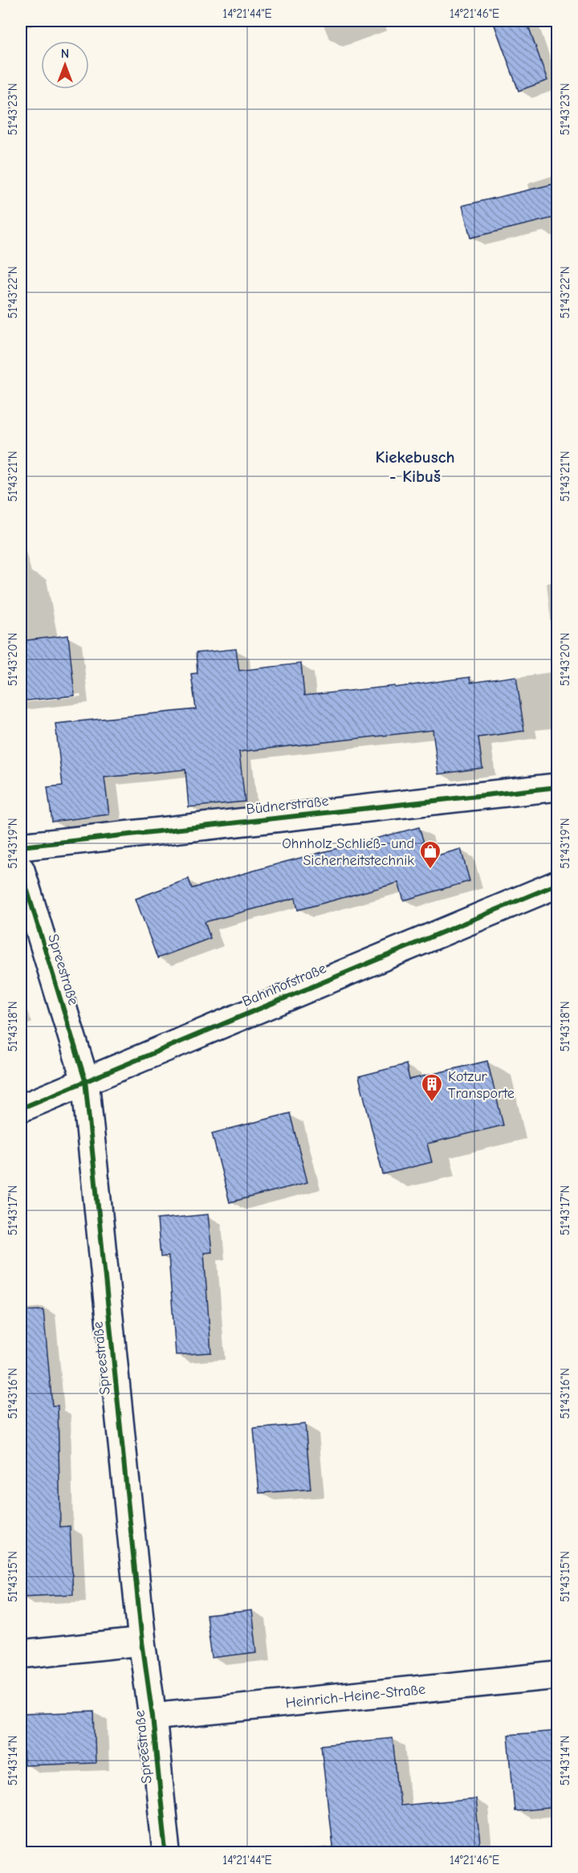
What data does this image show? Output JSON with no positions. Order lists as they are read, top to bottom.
{
  "streets": {
    "street": [
      "Büdnerstraße",
      "Spreestraße",
      "Bahnhofstraße",
      "Heinrich-Heine-Straße"
    ]
  },
  "crossings": [
    ["Spreestraße", "Bahnhofstraße"],
    ["Spreestraße", "Heinrich-Heine-Straße"]
  ],
  "districts": ["Kiekebusch - Kibuš"],
  "places": {
    "shop": ["Ohnholz Schließ- und Sicherheitstechnik"],
    "building": ["Kotzur Transporte"]
  },
  "north": "top",
  "coordinates": [
    "14°21'44\"E",
    "14°21'46\"E",
    "51°43'23\"N",
    "51°43'22\"N",
    "51°43'21\"N",
    "51°43'20\"N",
    "51°43'19\"N",
    "51°43'18\"N",
    "51°43'17\"N",
    "51°43'16\"N",
    "51°43'15\"N",
    "51°43'14\"N"
  ]
}
